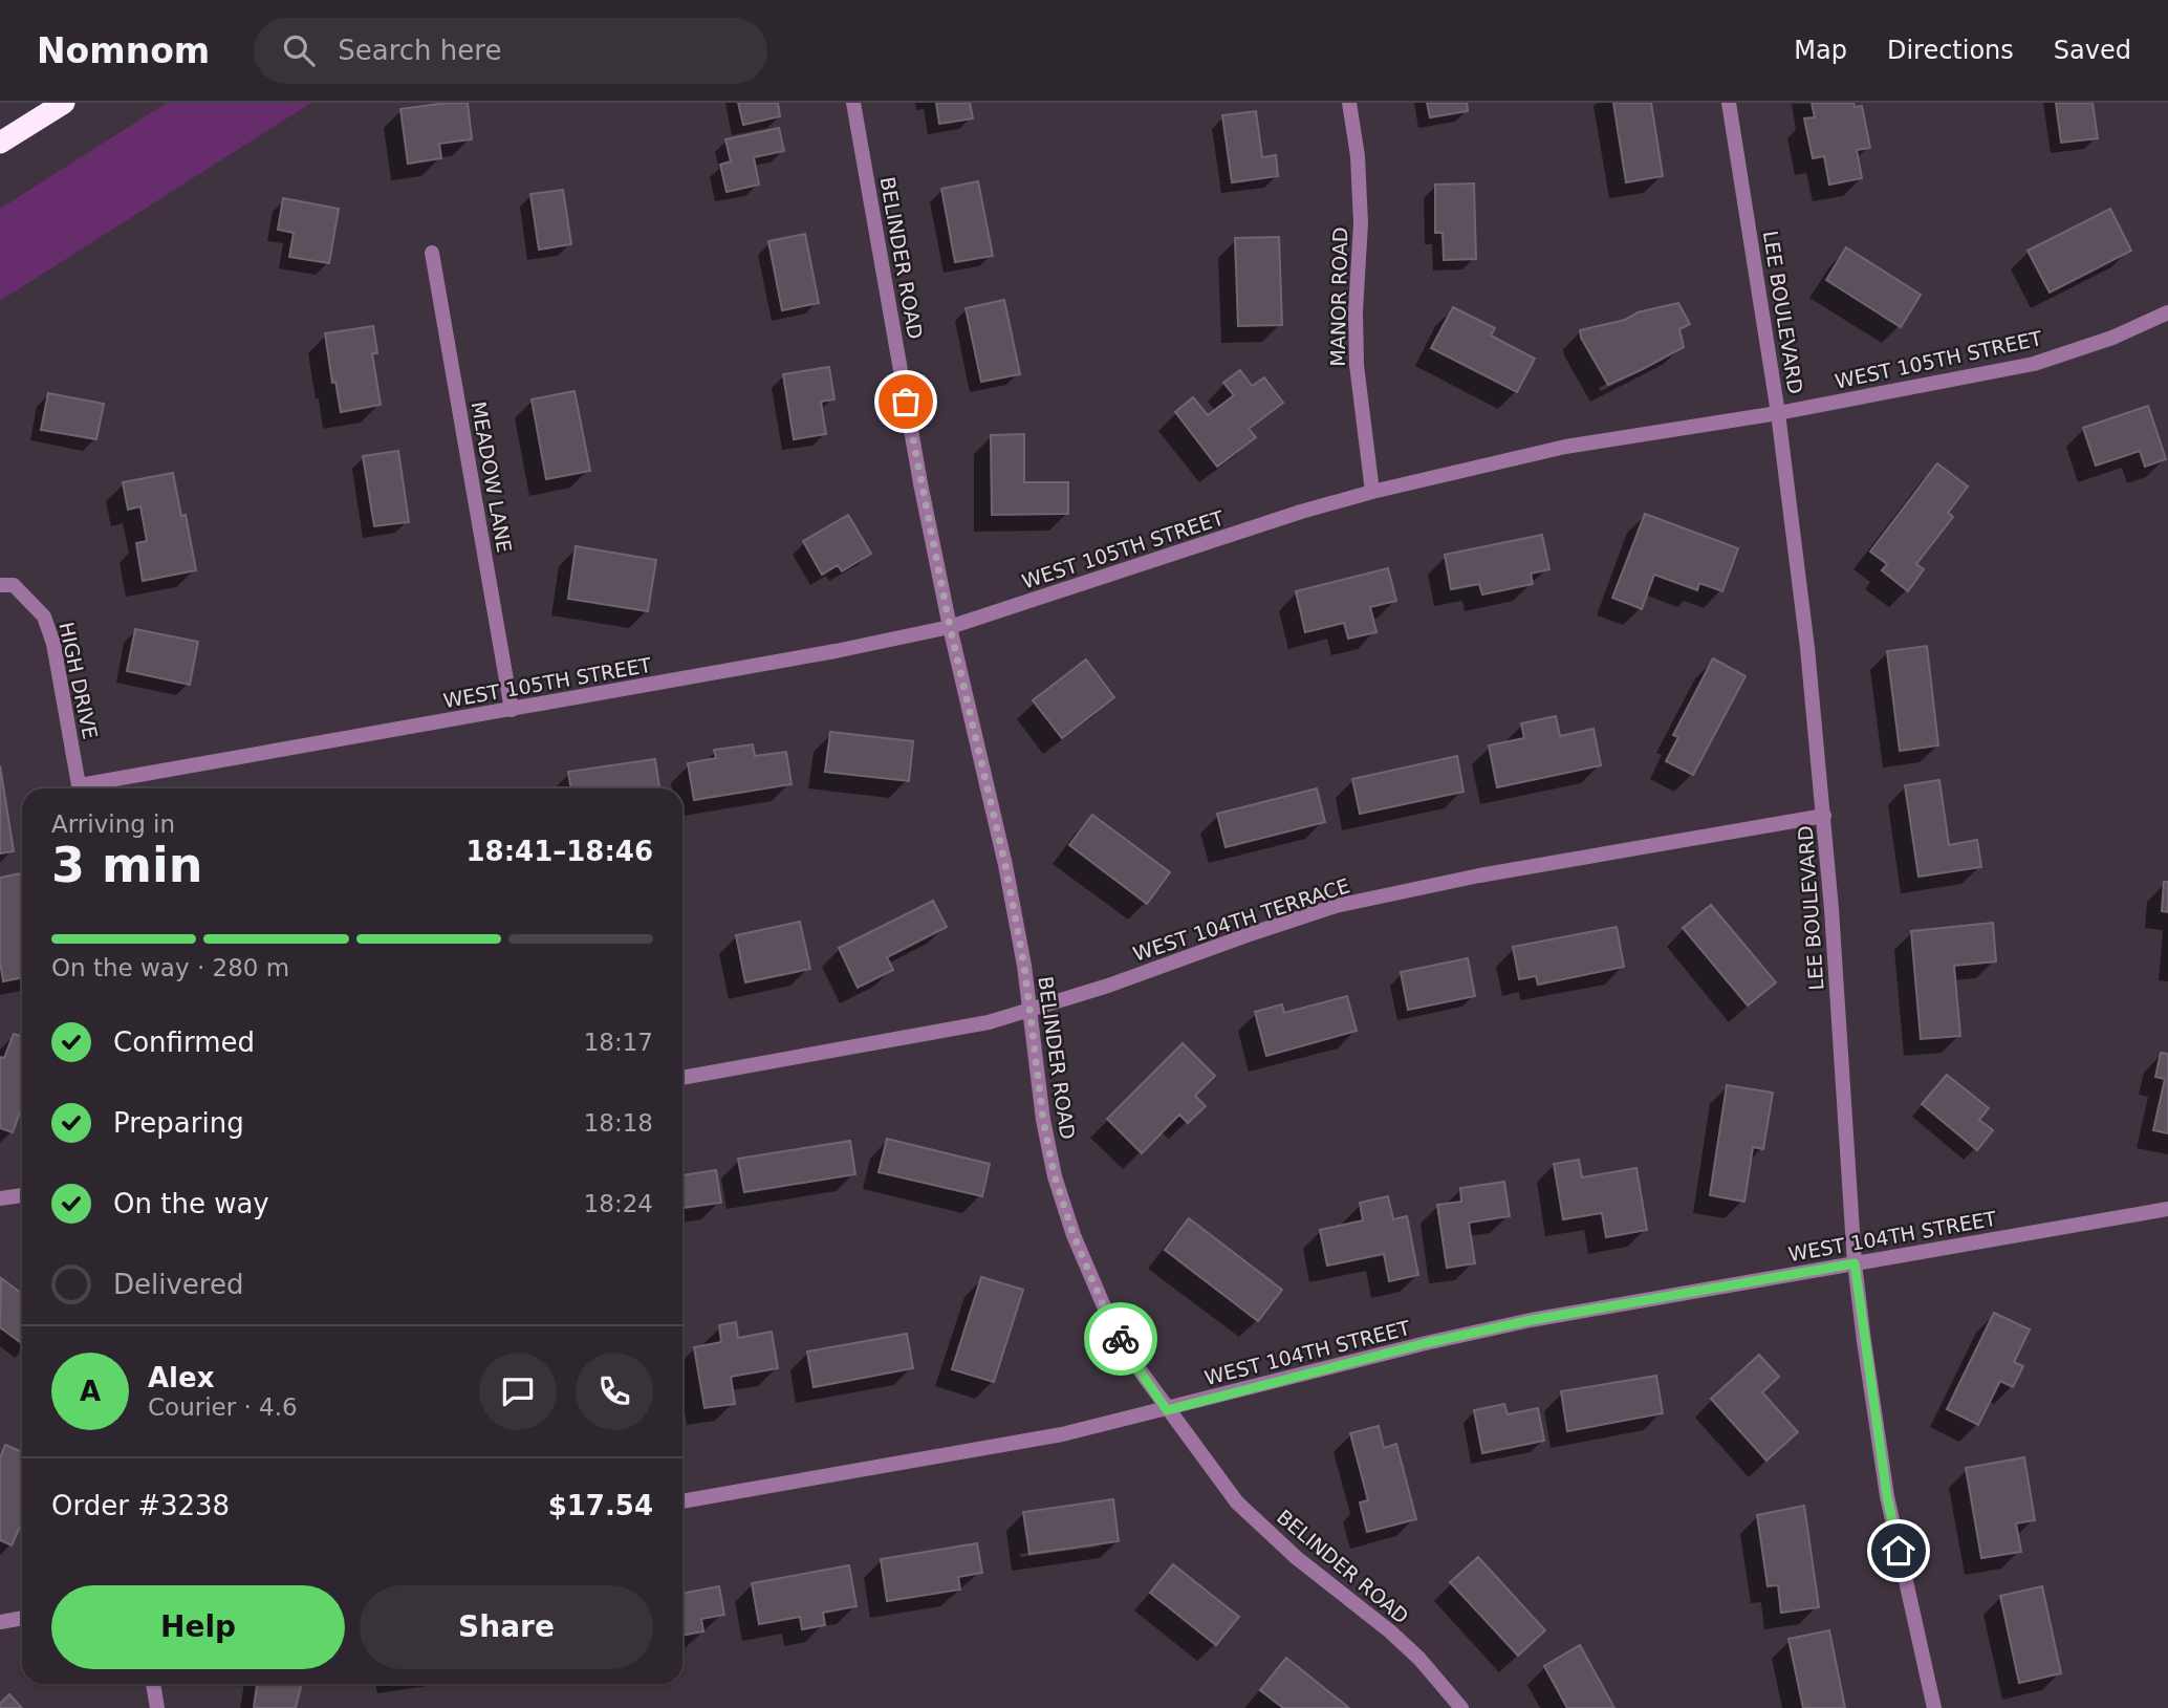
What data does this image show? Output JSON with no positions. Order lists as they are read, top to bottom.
{
  "streets": {
    "street": [
      "BELINDER ROAD",
      "MANOR ROAD",
      "LEE BOULEVARD",
      "WEST 105TH STREET",
      "MEADOW LANE",
      "HIGH DRIVE",
      "WEST 104TH TERRACE",
      "WEST 104TH STREET"
    ]
  },
  "crossings": [
    ["BELINDER ROAD", "WEST 105TH STREET"],
    ["BELINDER ROAD", "WEST 104TH TERRACE"],
    ["BELINDER ROAD", "WEST 104TH STREET"],
    ["MANOR ROAD", "WEST 105TH STREET"],
    ["LEE BOULEVARD", "WEST 105TH STREET"],
    ["LEE BOULEVARD", "WEST 104TH TERRACE"],
    ["LEE BOULEVARD", "WEST 104TH STREET"],
    ["WEST 105TH STREET", "MEADOW LANE"]
  ],
  "page": {
    "header": "Nomnom",
    "search": "Search here",
    "nav": ["Map", "Directions", "Saved"],
    "heading": ["3 min", "Arriving in", "18:41–18:46"],
    "panel": [
      "Alex",
      "Courier · 4.6",
      "Order #3238",
      "$17.54"
    ],
    "bar": "On the way · 280 m",
    "list": [
      ["Confirmed", "18:17"],
      ["Preparing", "18:18"],
      ["On the way", "18:24"],
      "Delivered"
    ],
    "round": "A",
    "buttons": ["Help", "Share"]
  }
}
